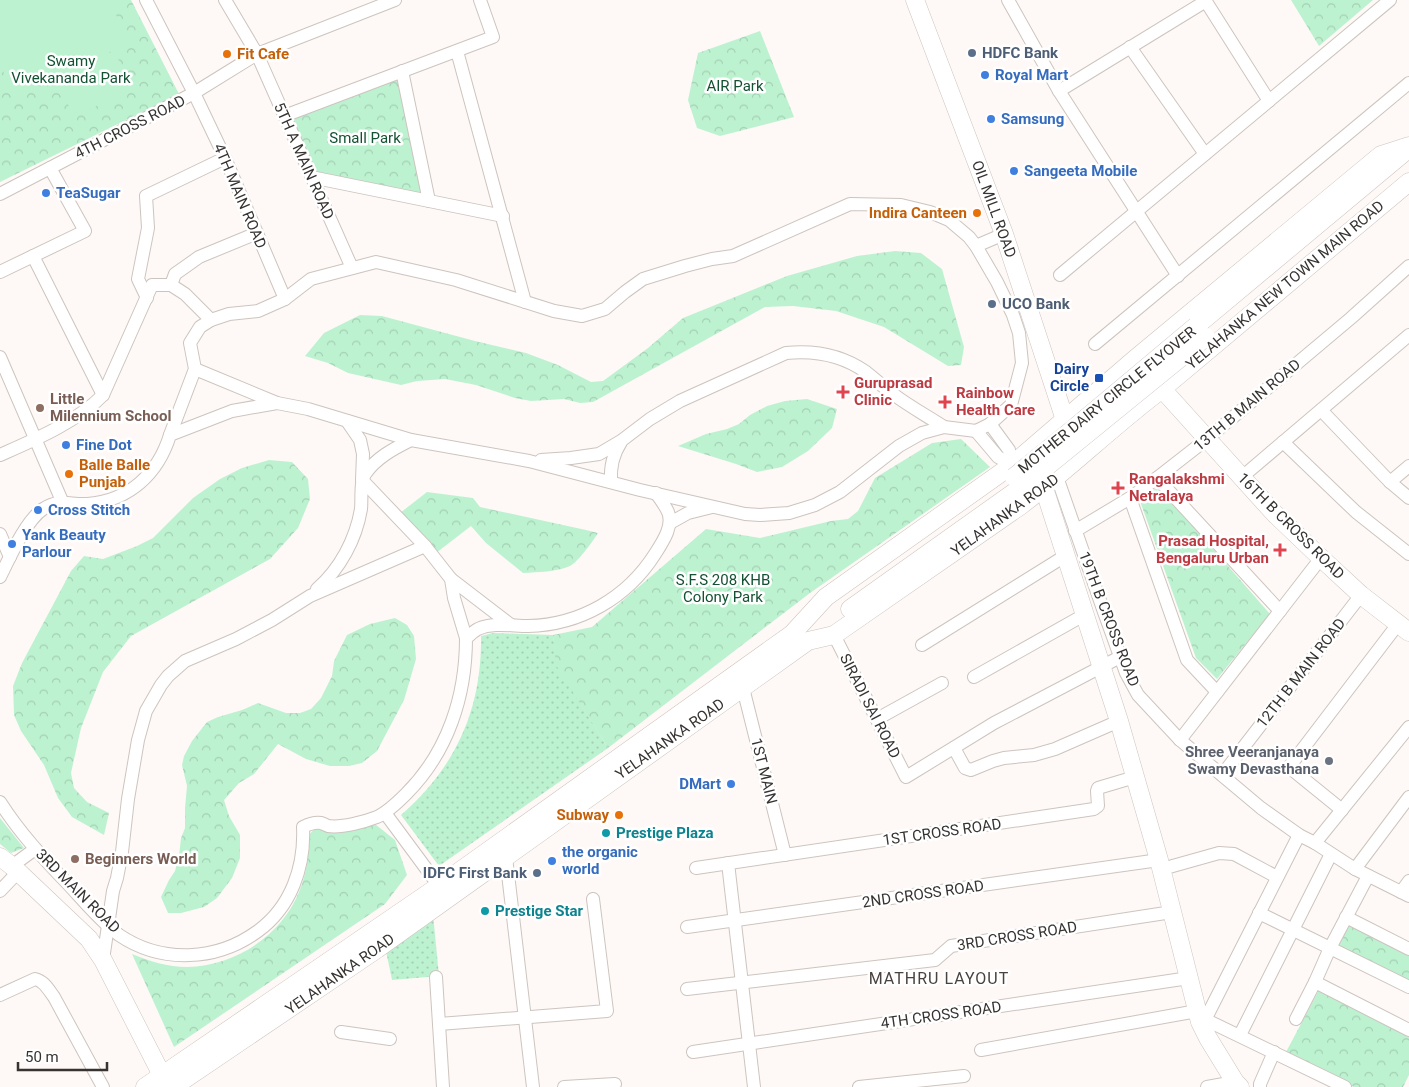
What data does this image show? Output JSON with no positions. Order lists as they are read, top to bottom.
{
  "streets": {
    "main road": [
      "OIL MILL ROAD",
      "YELAHANKA NEW TOWN MAIN ROAD",
      "MOTHER DAIRY CIRCLE FLYOVER",
      "YELAHANKA ROAD",
      "16TH B CROSS ROAD"
    ],
    "street": [
      "4TH CROSS ROAD",
      "5TH A MAIN ROAD",
      "4TH MAIN ROAD",
      "13TH B MAIN ROAD",
      "19TH B CROSS ROAD",
      "12TH B MAIN ROAD",
      "SIRADI SAI ROAD",
      "1ST MAIN",
      "1ST CROSS ROAD",
      "3RD MAIN ROAD",
      "2ND CROSS ROAD",
      "3RD CROSS ROAD"
    ]
  },
  "crossings": [
    ["4TH CROSS ROAD", "5TH A MAIN ROAD"],
    ["4TH CROSS ROAD", "4TH MAIN ROAD"],
    ["YELAHANKA NEW TOWN MAIN ROAD", "YELAHANKA ROAD"],
    ["YELAHANKA NEW TOWN MAIN ROAD", "16TH B CROSS ROAD"],
    ["MOTHER DAIRY CIRCLE FLYOVER", "YELAHANKA ROAD"],
    ["13TH B MAIN ROAD", "16TH B CROSS ROAD"],
    ["13TH B MAIN ROAD", "19TH B CROSS ROAD"],
    ["YELAHANKA ROAD", "16TH B CROSS ROAD"],
    ["YELAHANKA ROAD", "19TH B CROSS ROAD"],
    ["YELAHANKA ROAD", "SIRADI SAI ROAD"],
    ["YELAHANKA ROAD", "1ST MAIN"],
    ["16TH B CROSS ROAD", "12TH B MAIN ROAD"],
    ["19TH B CROSS ROAD", "12TH B MAIN ROAD"],
    ["1ST MAIN", "1ST CROSS ROAD"]
  ],
  "districts": ["MATHRU LAYOUT"],
  "parks": [
    "Swamy Vivekananda Park",
    "AIR Park",
    "Small Park",
    "S.F.S 208 KHB Colony Park"
  ],
  "places": {
    "other": [
      "HDFC Bank",
      "Fit Cafe",
      "Royal Mart",
      "Samsung",
      "Sangeeta Mobile",
      "TeaSugar",
      "Indira Canteen",
      "UCO Bank",
      "Little Milennium School",
      "Fine Dot",
      "Balle Balle Punjab",
      "Cross Stitch",
      "Yank Beauty Parlour",
      "Shree Veeranjanaya Swamy Devasthana",
      "DMart",
      "Subway",
      "Prestige Plaza",
      "Beginners World",
      "the organic world",
      "IDFC First Bank",
      "Prestige Star"
    ],
    "transit": ["Dairy Circle"],
    "health": [
      "Guruprasad Clinic",
      "Rainbow Health Care",
      "Rangalakshmi Netralaya",
      "Prasad Hospital, Bengaluru Urban"
    ]
  },
  "scale_bar": "50 m"
}
